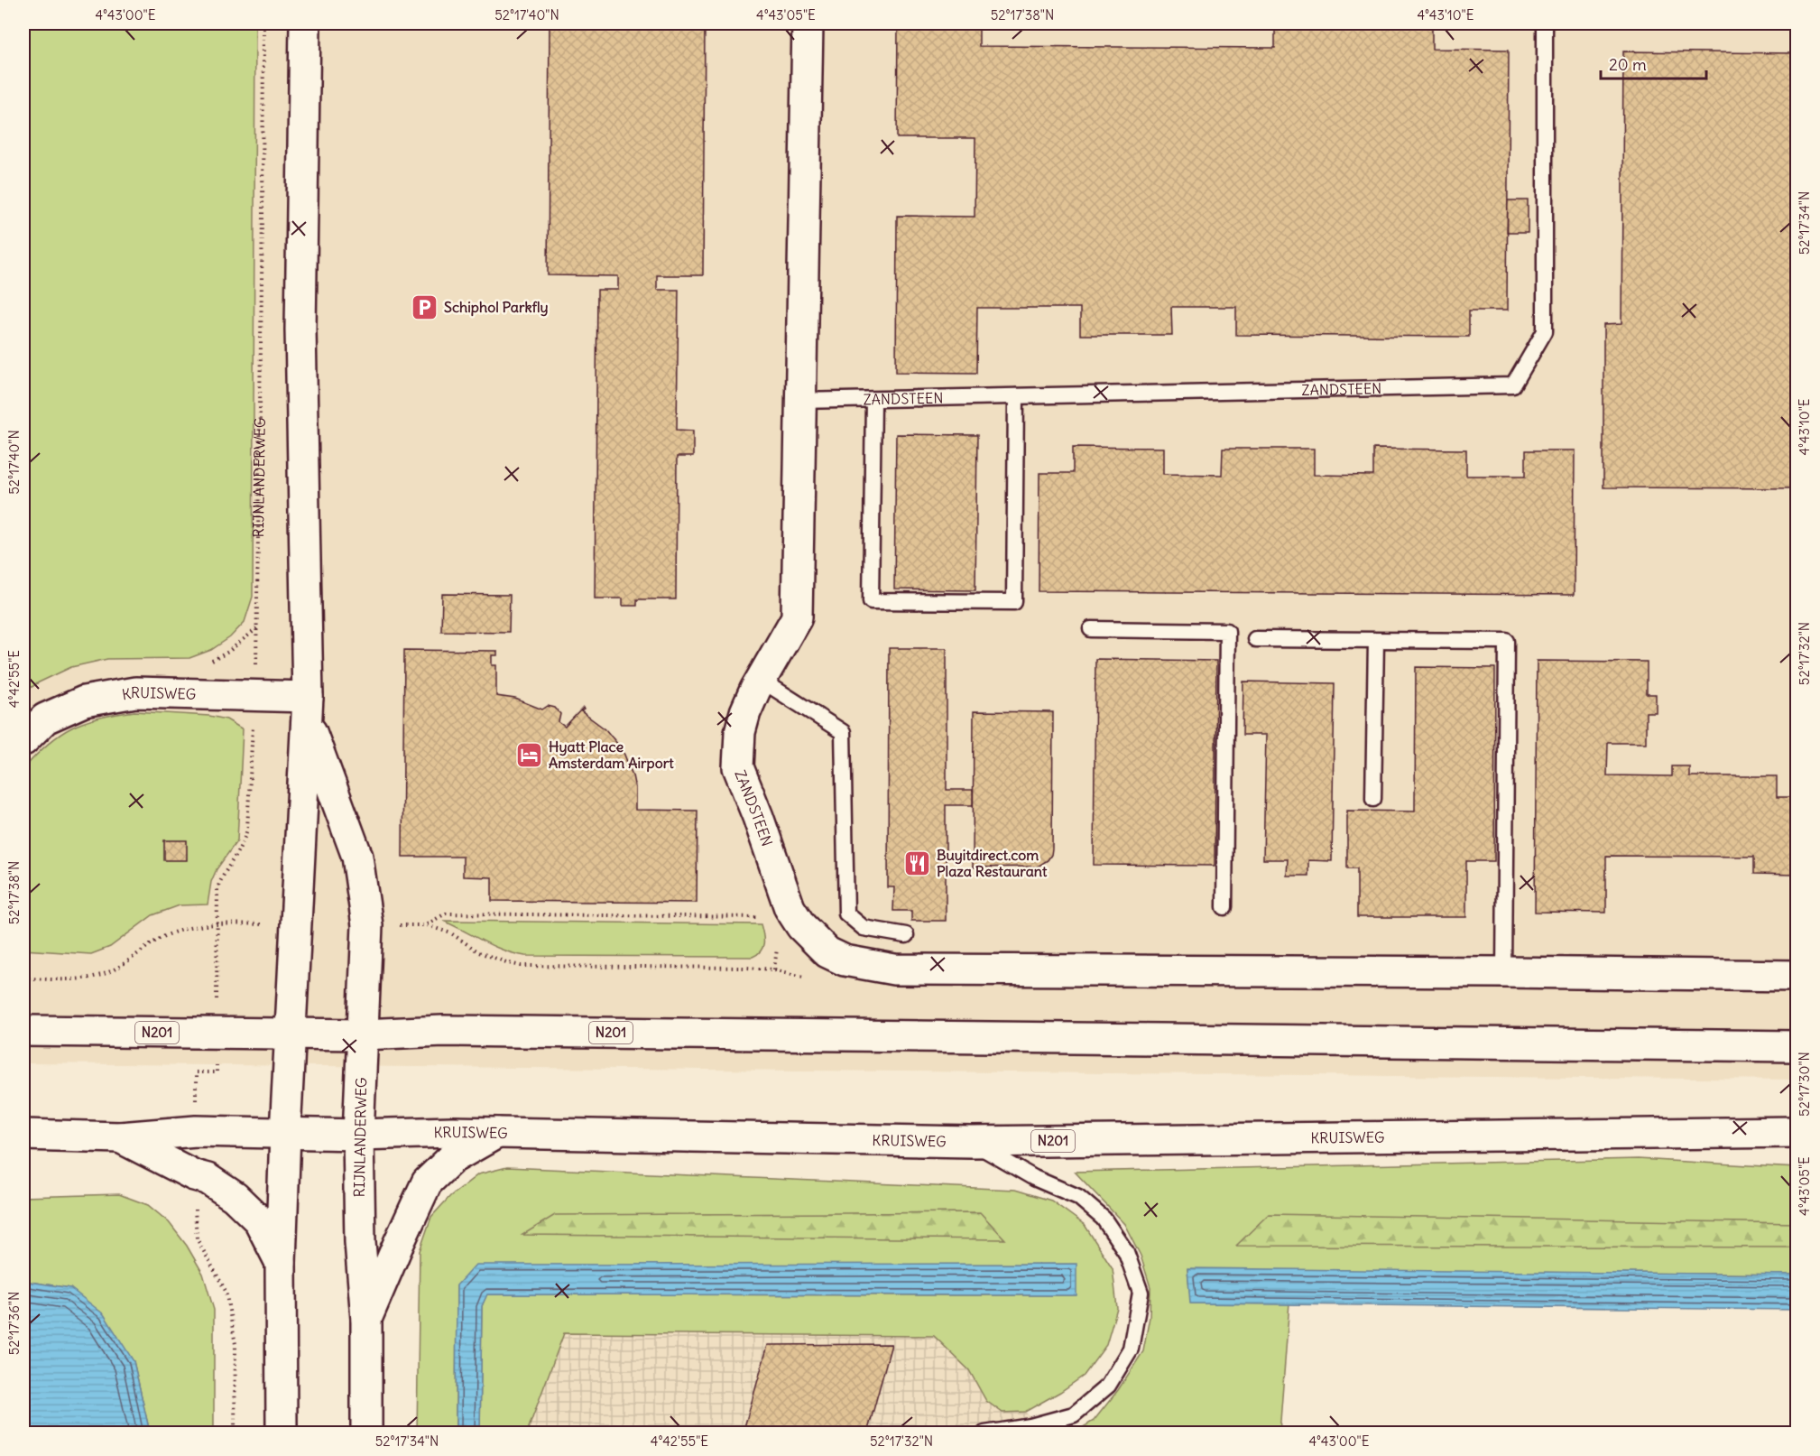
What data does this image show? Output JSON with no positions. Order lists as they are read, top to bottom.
{
  "streets": {
    "main road": [
      "ZANDSTEEN",
      "RIJNLANDERWEG",
      "KRUISWEG",
      "N201"
    ]
  },
  "crossings": [
    ["RIJNLANDERWEG", "KRUISWEG"],
    ["RIJNLANDERWEG", "N201"]
  ],
  "places": {
    "parking": ["Schiphol Parkfly"],
    "hotel": ["Hyatt Place Amsterdam Airport"],
    "restaurant": ["Buyitdirect.com Plaza Restaurant"]
  },
  "scale_bar": "20 m",
  "coordinates": [
    "4°43'00\"E",
    "52°17'40\"N",
    "4°43'05\"E",
    "52°17'38\"N",
    "4°43'10\"E",
    "52°17'34\"N",
    "52°17'32\"N",
    "4°42'55\"E",
    "52°17'30\"N",
    "52°17'36\"N"
  ]
}
